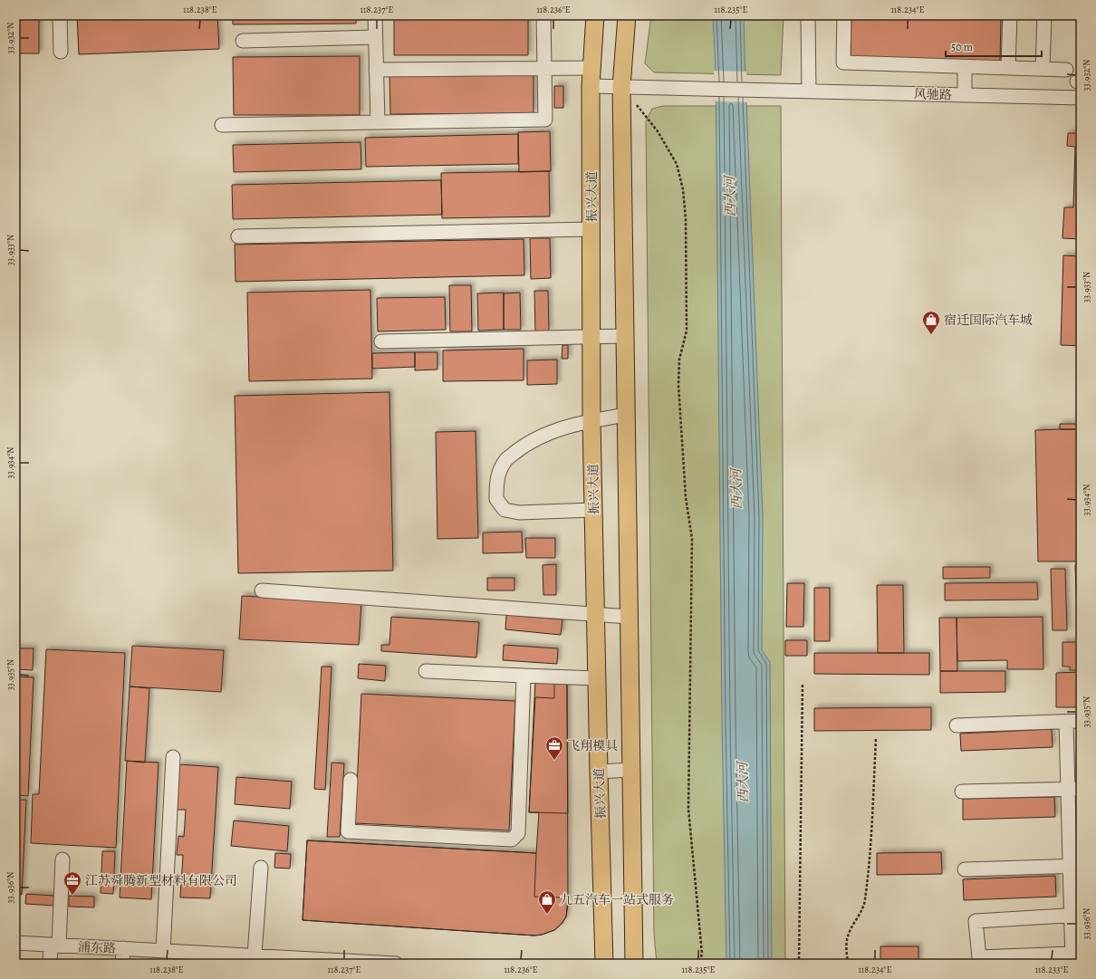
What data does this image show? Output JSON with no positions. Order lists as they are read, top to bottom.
{
  "streets": {
    "main road": ["振兴大道"],
    "street": ["风驰路", "浦东路"]
  },
  "crossings": [
    ["风驰路", "振兴大道"]
  ],
  "water": ["西大河"],
  "places": {
    "shop": ["宿迁国际汽车城", "九五汽车一站式服务"],
    "office": ["飞翔模具", "江苏舜腾新型材料有限公司"]
  },
  "scale_bar": "50 m",
  "coordinates": [
    "118.238°E",
    "118.237°E",
    "118.236°E",
    "118.235°E",
    "118.234°E",
    "33.932°N",
    "33.933°N",
    "33.934°N",
    "33.935°N",
    "33.936°N",
    "118.233°E"
  ]
}
